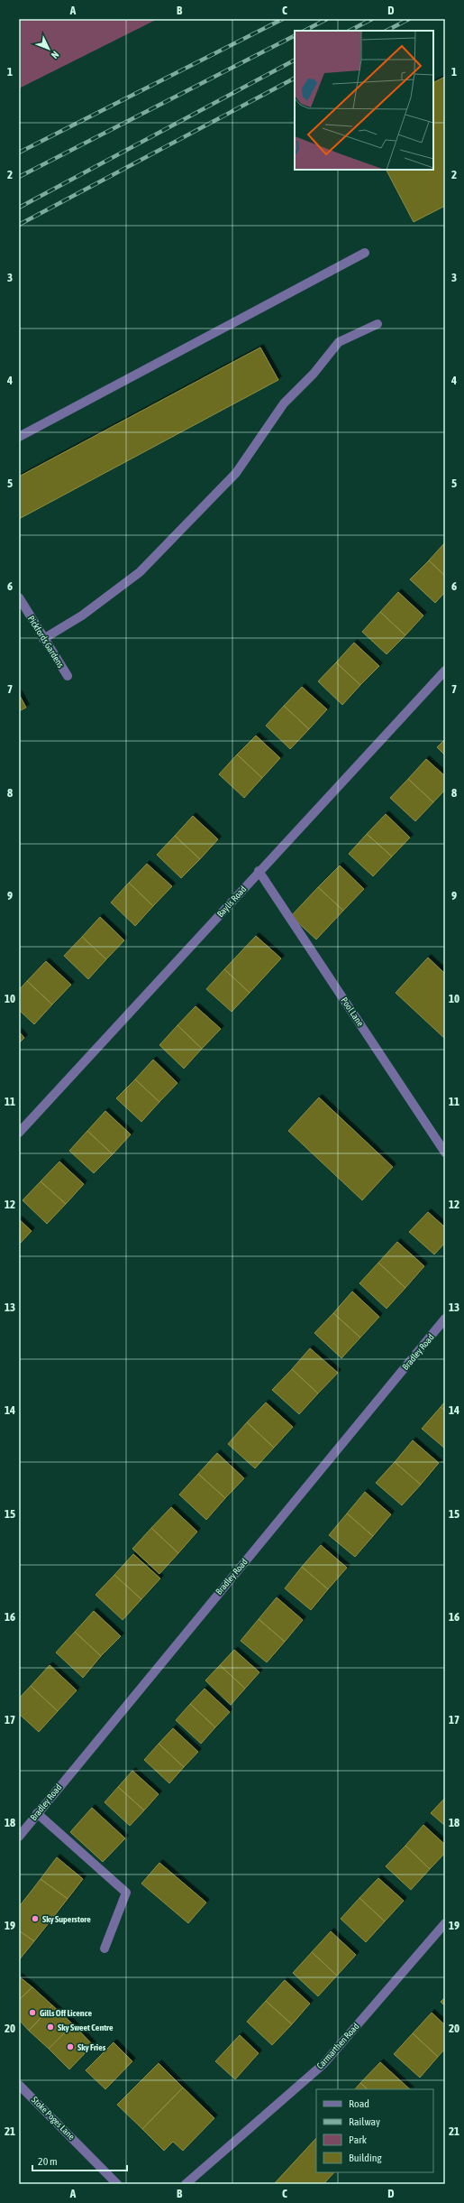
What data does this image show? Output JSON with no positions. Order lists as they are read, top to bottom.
{
  "streets": {
    "street": [
      "Pickfords Gardens",
      "Baylis Road",
      "Pool Lane",
      "Bradley Road",
      "Carmarthen Road",
      "Stoke Poges Lane"
    ]
  },
  "crossings": [
    ["Baylis Road", "Pool Lane"]
  ],
  "places": [
    "Sky Superstore",
    "Gills Off Licence",
    "Sky Sweet Centre",
    "Sky Fries"
  ],
  "legend": [
    "Road",
    "Railway",
    "Park",
    "Building"
  ],
  "scale_bar": "20 m",
  "north": "bottom right",
  "grid": {
    "columns": [
      "A",
      "B",
      "C",
      "D"
    ],
    "rows": [
      "1",
      "2",
      "3",
      "4",
      "5",
      "6",
      "7",
      "8",
      "9",
      "10",
      "11",
      "12",
      "13",
      "14",
      "15",
      "16",
      "17",
      "18",
      "19",
      "20",
      "21"
    ]
  }
}
